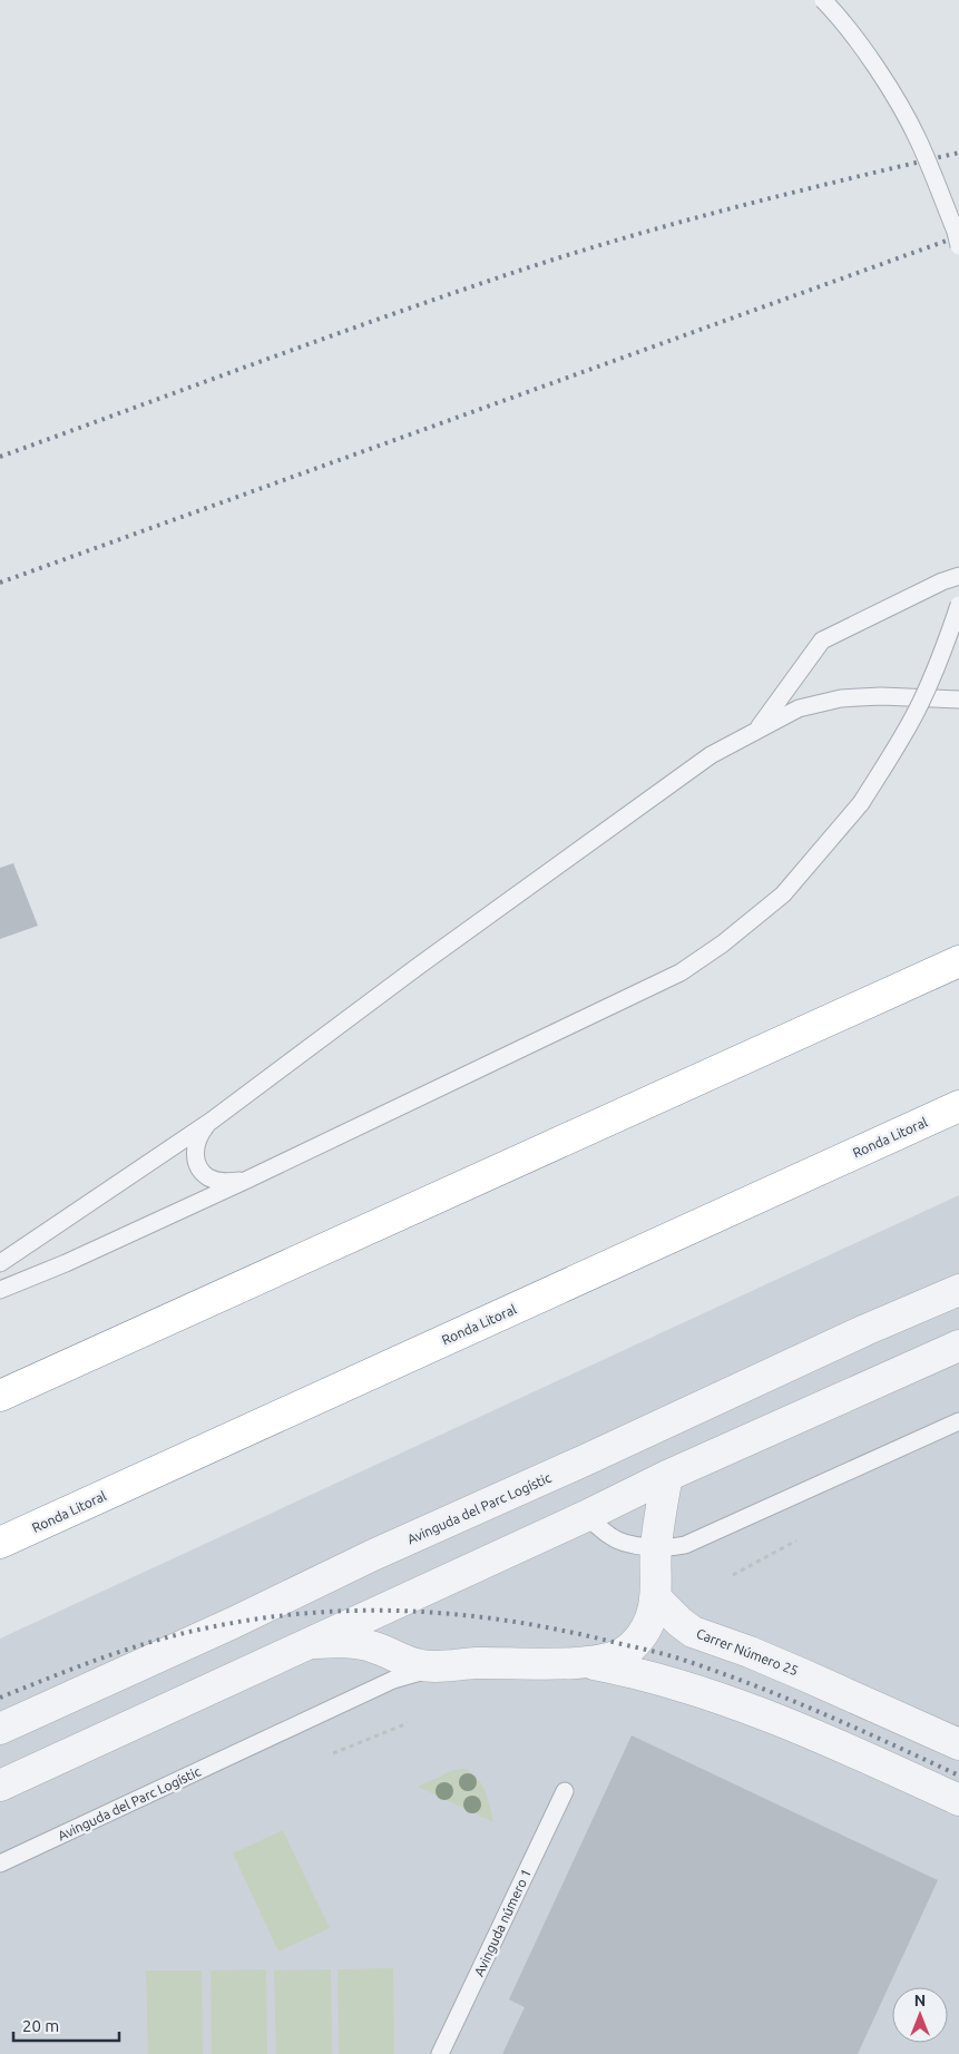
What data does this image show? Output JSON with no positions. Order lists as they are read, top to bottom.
{
  "streets": {
    "highway": ["Ronda Litoral"],
    "street": ["Avinguda del Parc Logístic", "Carrer Número 25"],
    "lane": ["Avinguda número 1"]
  },
  "crossings": [
    ["Avinguda del Parc Logístic", "Carrer Número 25"]
  ],
  "scale_bar": "20 m",
  "north": "top"
}
